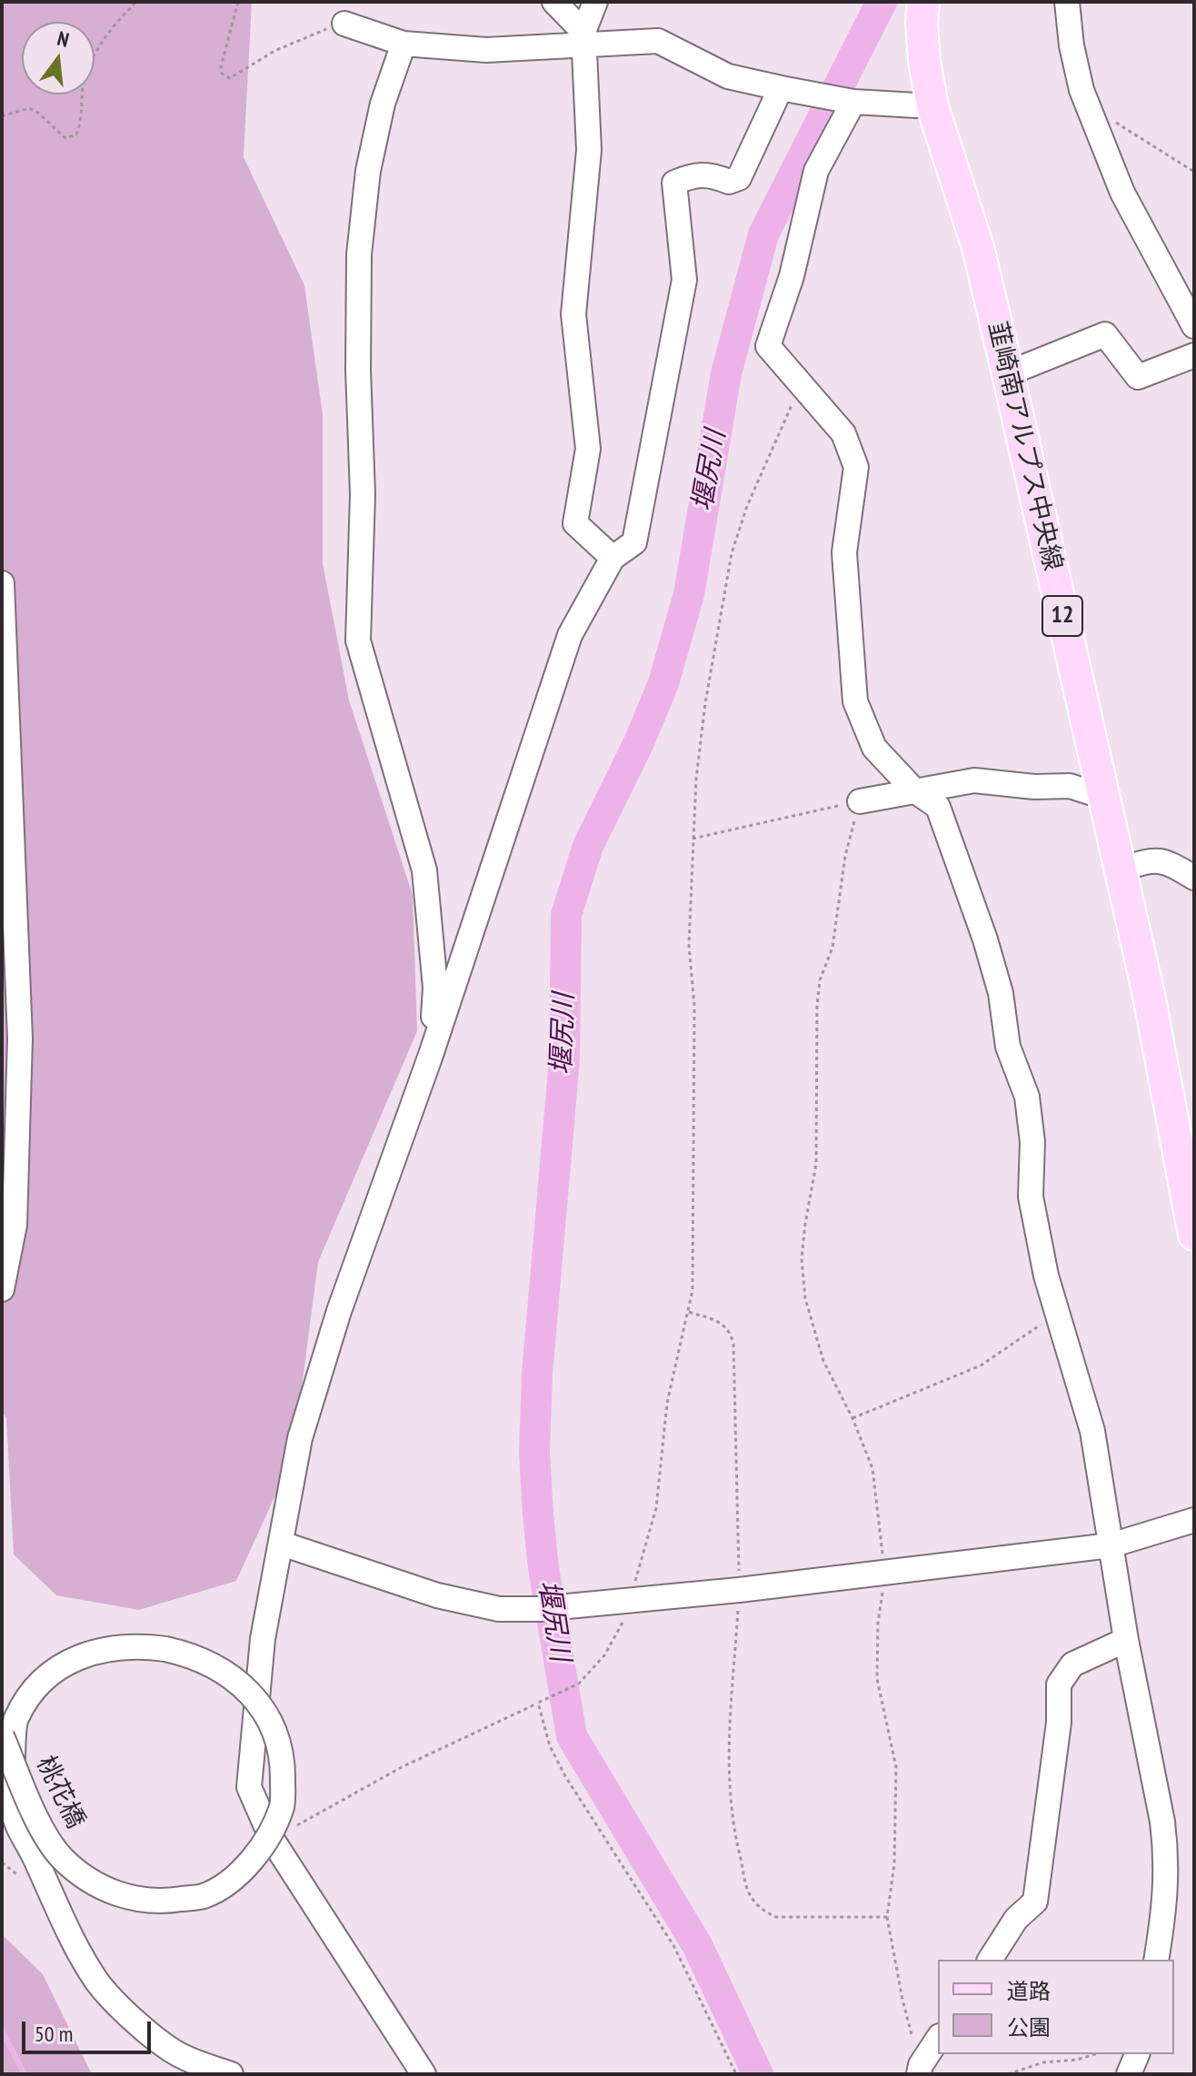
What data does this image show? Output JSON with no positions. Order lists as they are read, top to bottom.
{
  "streets": {
    "main road": ["韮崎南アルプス中央線", "12"],
    "street": ["桃花橋"]
  },
  "water": ["堰尻川"],
  "legend": ["道路", "公園"],
  "scale_bar": "50 m",
  "north": "top"
}
